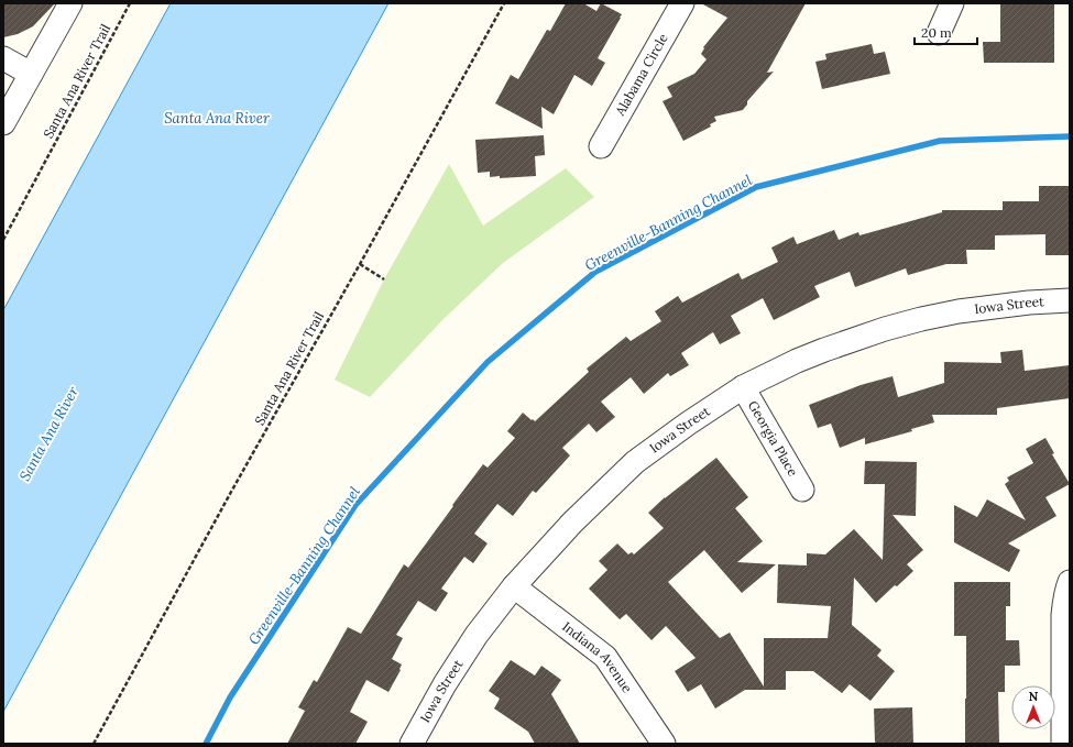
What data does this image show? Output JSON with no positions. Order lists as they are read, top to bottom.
{
  "streets": {
    "street": [
      "Alabama Circle",
      "Iowa Street",
      "Georgia Place",
      "Indiana Avenue"
    ],
    "path": ["Santa Ana River Trail"]
  },
  "crossings": [
    ["Iowa Street", "Georgia Place"],
    ["Iowa Street", "Indiana Avenue"]
  ],
  "water": ["Santa Ana River", "Greenville-Banning Channel"],
  "scale_bar": "20 m",
  "north": "top"
}
